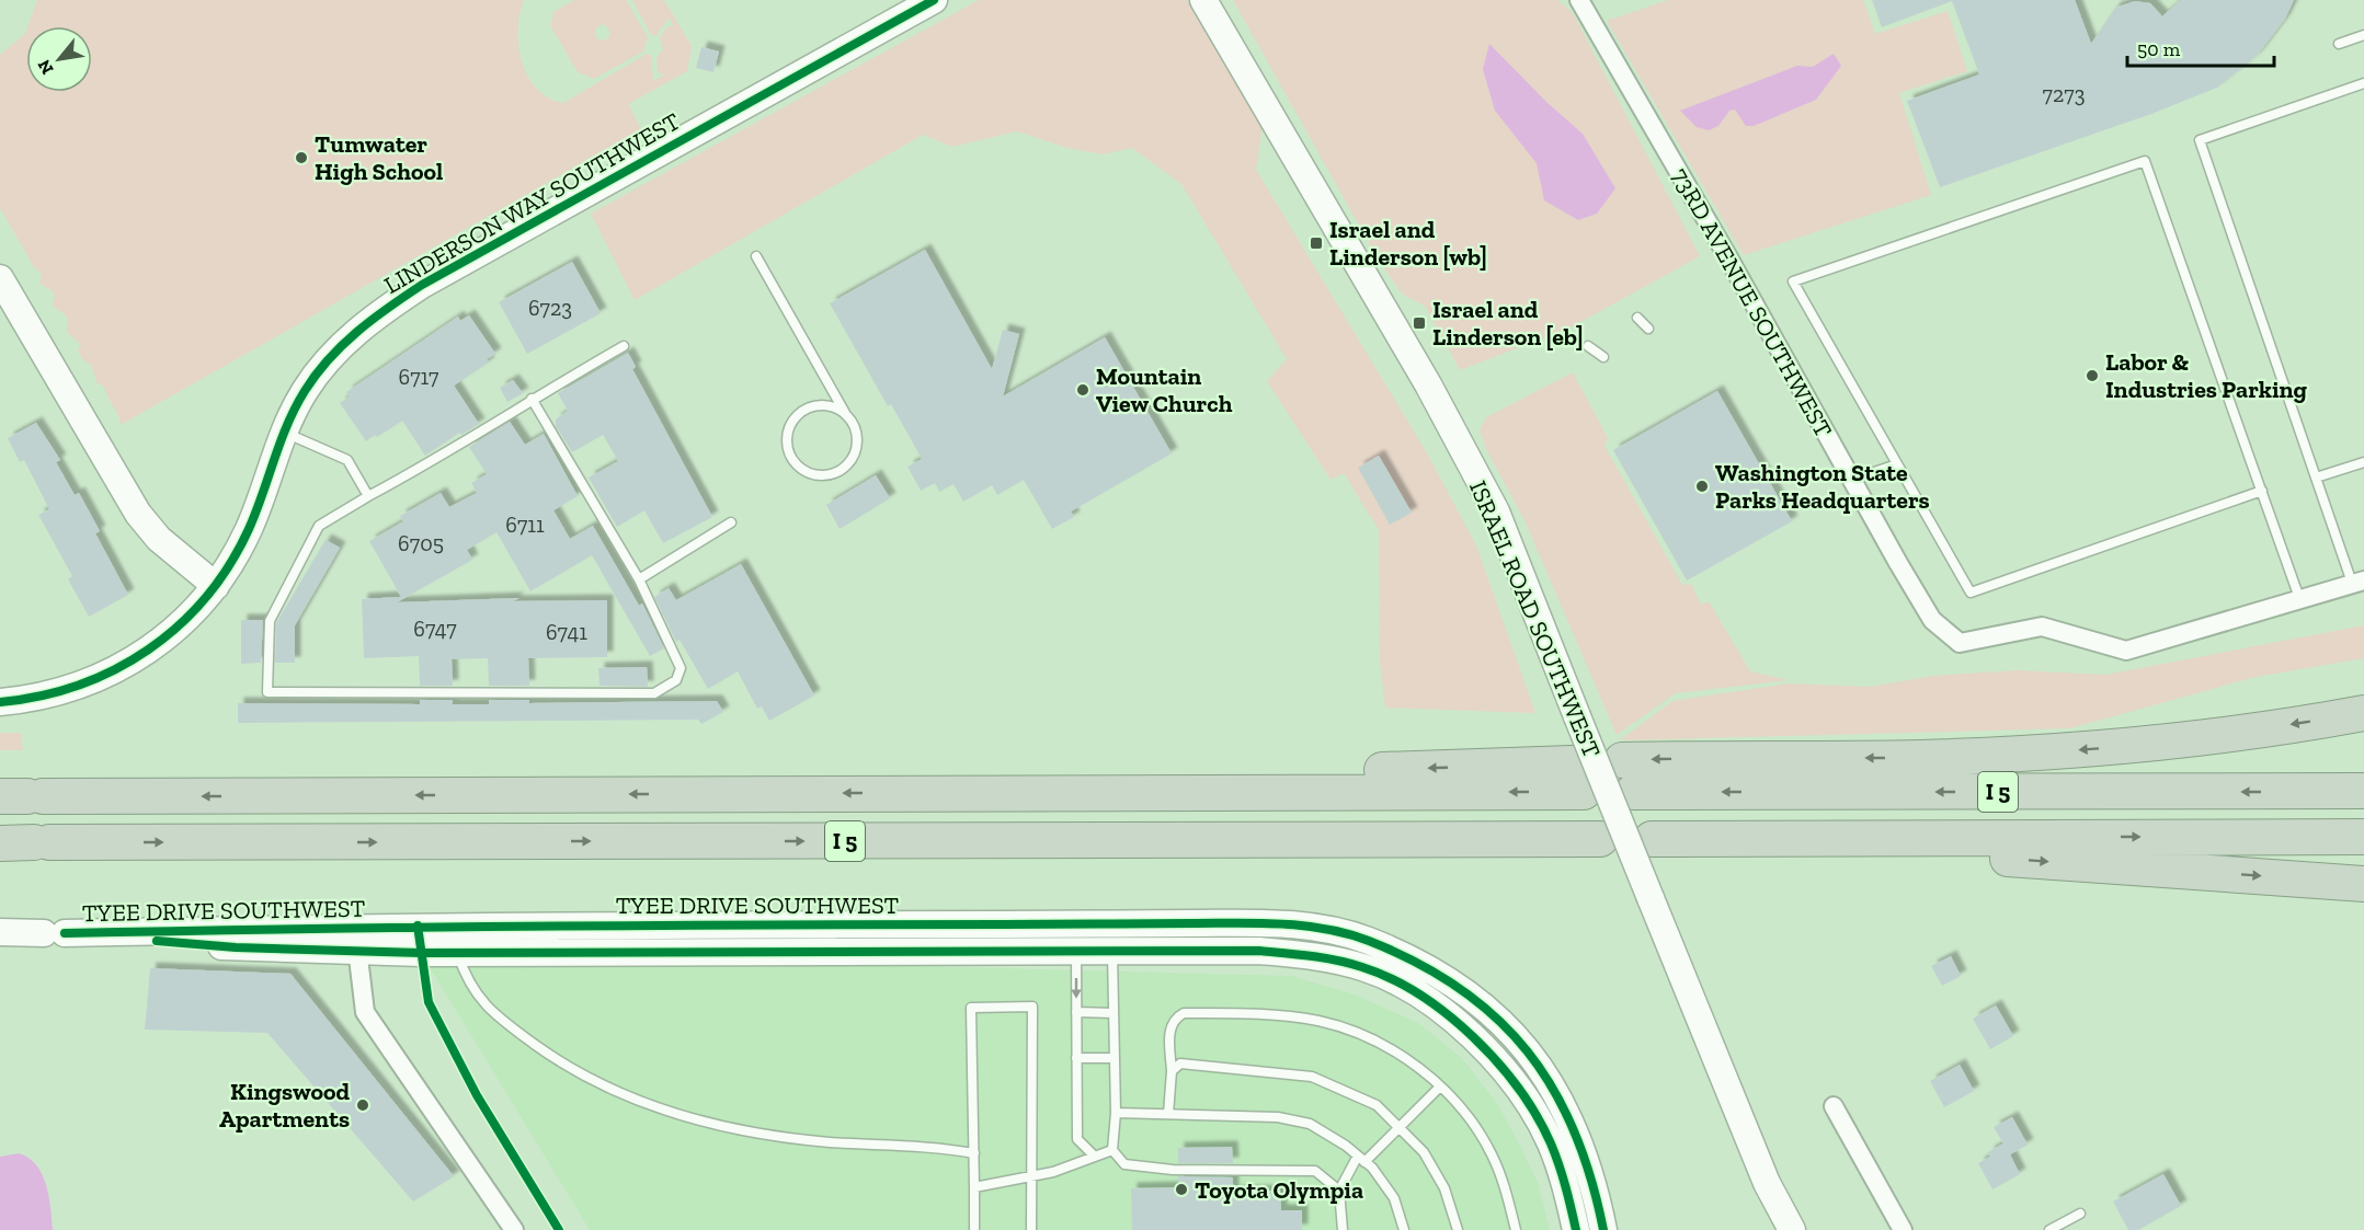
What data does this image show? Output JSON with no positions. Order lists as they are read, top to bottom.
{
  "streets": {
    "highway": ["I 5"],
    "street": [
      "LINDERSON WAY SOUTHWEST",
      "73RD AVENUE SOUTHWEST",
      "ISRAEL ROAD SOUTHWEST",
      "TYEE DRIVE SOUTHWEST"
    ]
  },
  "places": {
    "other": [
      "Tumwater High School",
      "Labor & Industries Parking",
      "Mountain View Church",
      "Washington State Parks Headquarters",
      "Kingswood Apartments",
      "Toyota Olympia"
    ],
    "transit": ["Israel and Linderson [wb]", "Israel and Linderson [eb]"]
  },
  "house_numbers": [
    "7273",
    "6723",
    "6717",
    "6711",
    "6705",
    "6747",
    "6741"
  ],
  "scale_bar": "50 m",
  "north": "bottom left"
}
